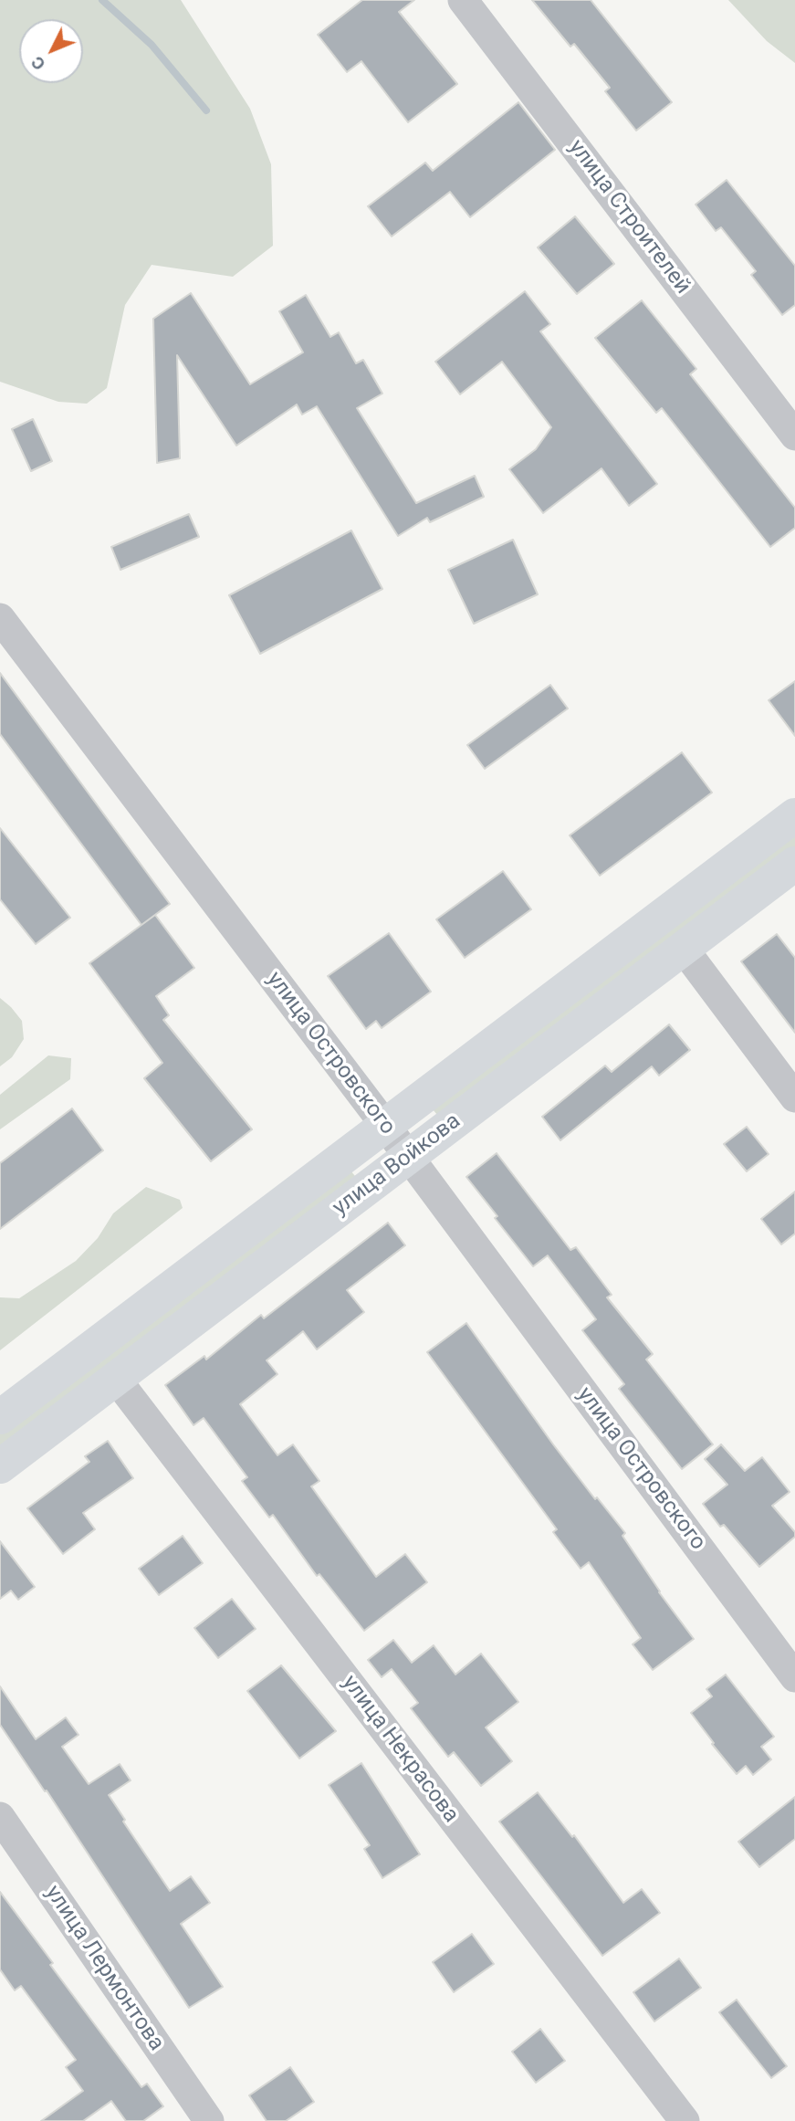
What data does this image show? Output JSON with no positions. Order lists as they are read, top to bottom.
{
  "streets": {
    "main road": ["улица Войкова"],
    "street": [
      "улица Строителей",
      "улица Островского",
      "улица Некрасова",
      "улица Лермонтова"
    ]
  },
  "crossings": [
    ["улица Островского", "улица Войкова"],
    ["улица Войкова", "улица Некрасова"]
  ],
  "north": "bottom left"
}
